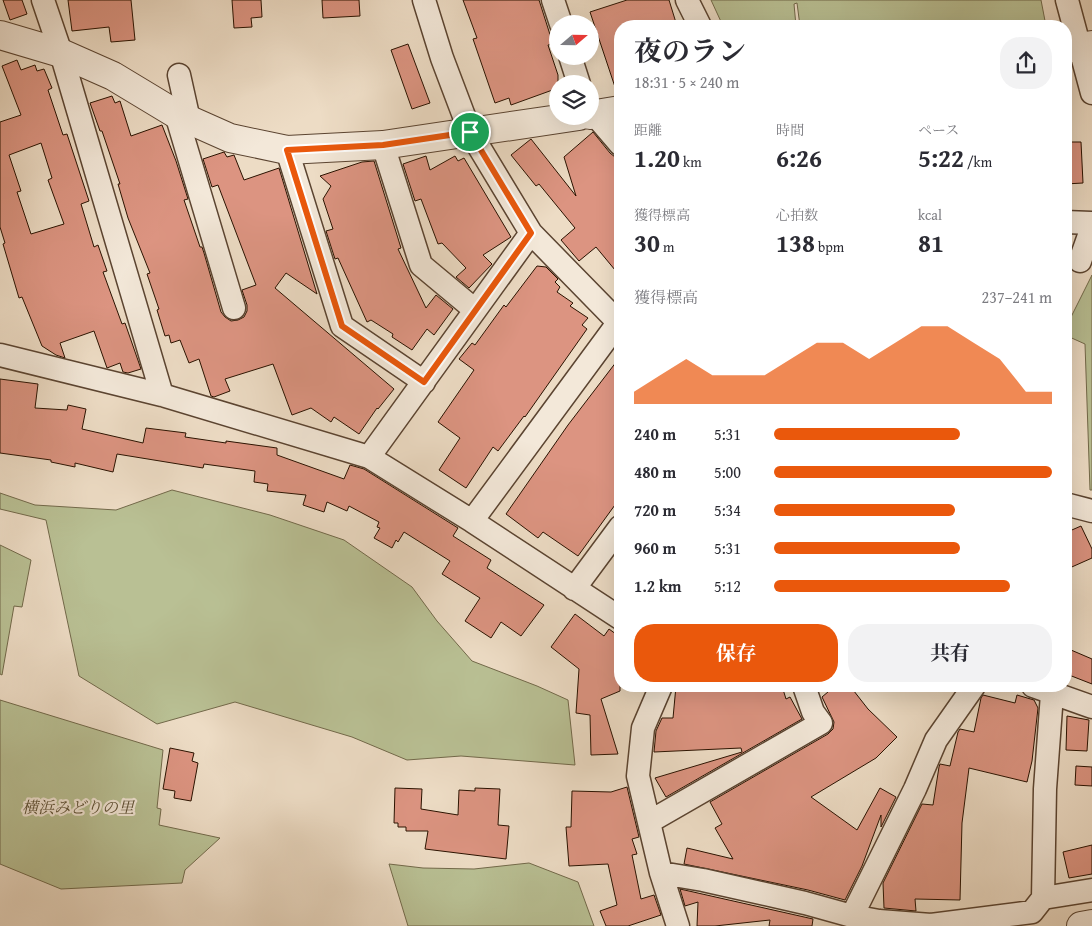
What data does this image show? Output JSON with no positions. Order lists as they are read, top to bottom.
{
  "parks": ["横浜みどりの里"],
  "north": "right",
  "page": {
    "heading": ["夜のラン", "18:31 · 5 × 240 m"],
    "stats": [
      ["距離", "1.20 km"],
      ["時間", "6:26"],
      ["ペース", "5:22 /km"],
      ["獲得標高", "30 m"],
      ["心拍数", "138 bpm"],
      ["kcal", "81"]
    ],
    "chart": ["獲得標高", "237–241 m"],
    "list": [
      {
        "name": "240 m",
        "note": "5:31"
      },
      {
        "name": "480 m",
        "note": "5:00"
      },
      {
        "name": "720 m",
        "note": "5:34"
      },
      {
        "name": "960 m",
        "note": "5:31"
      },
      {
        "name": "1.2 km",
        "note": "5:12"
      }
    ],
    "buttons": ["保存", "共有"]
  }
}
